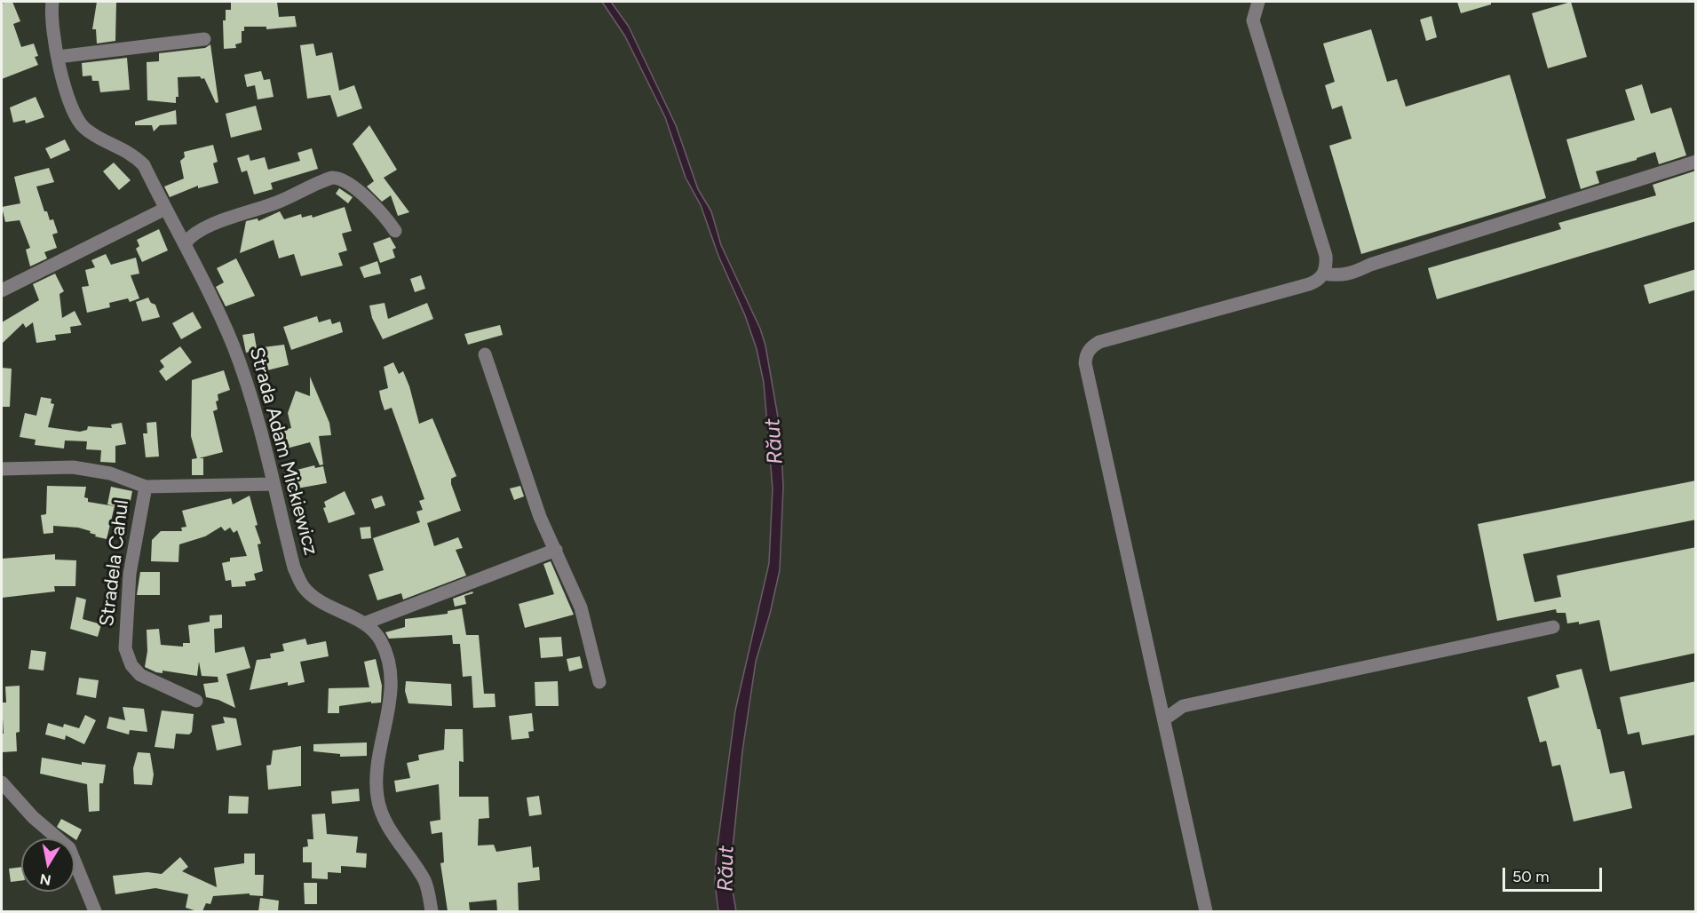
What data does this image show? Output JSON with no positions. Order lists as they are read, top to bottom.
{
  "streets": {
    "street": ["Strada Adam Mickiewicz", "Stradela Cahul"]
  },
  "water": ["Răut"],
  "scale_bar": "50 m",
  "north": "bottom"
}
